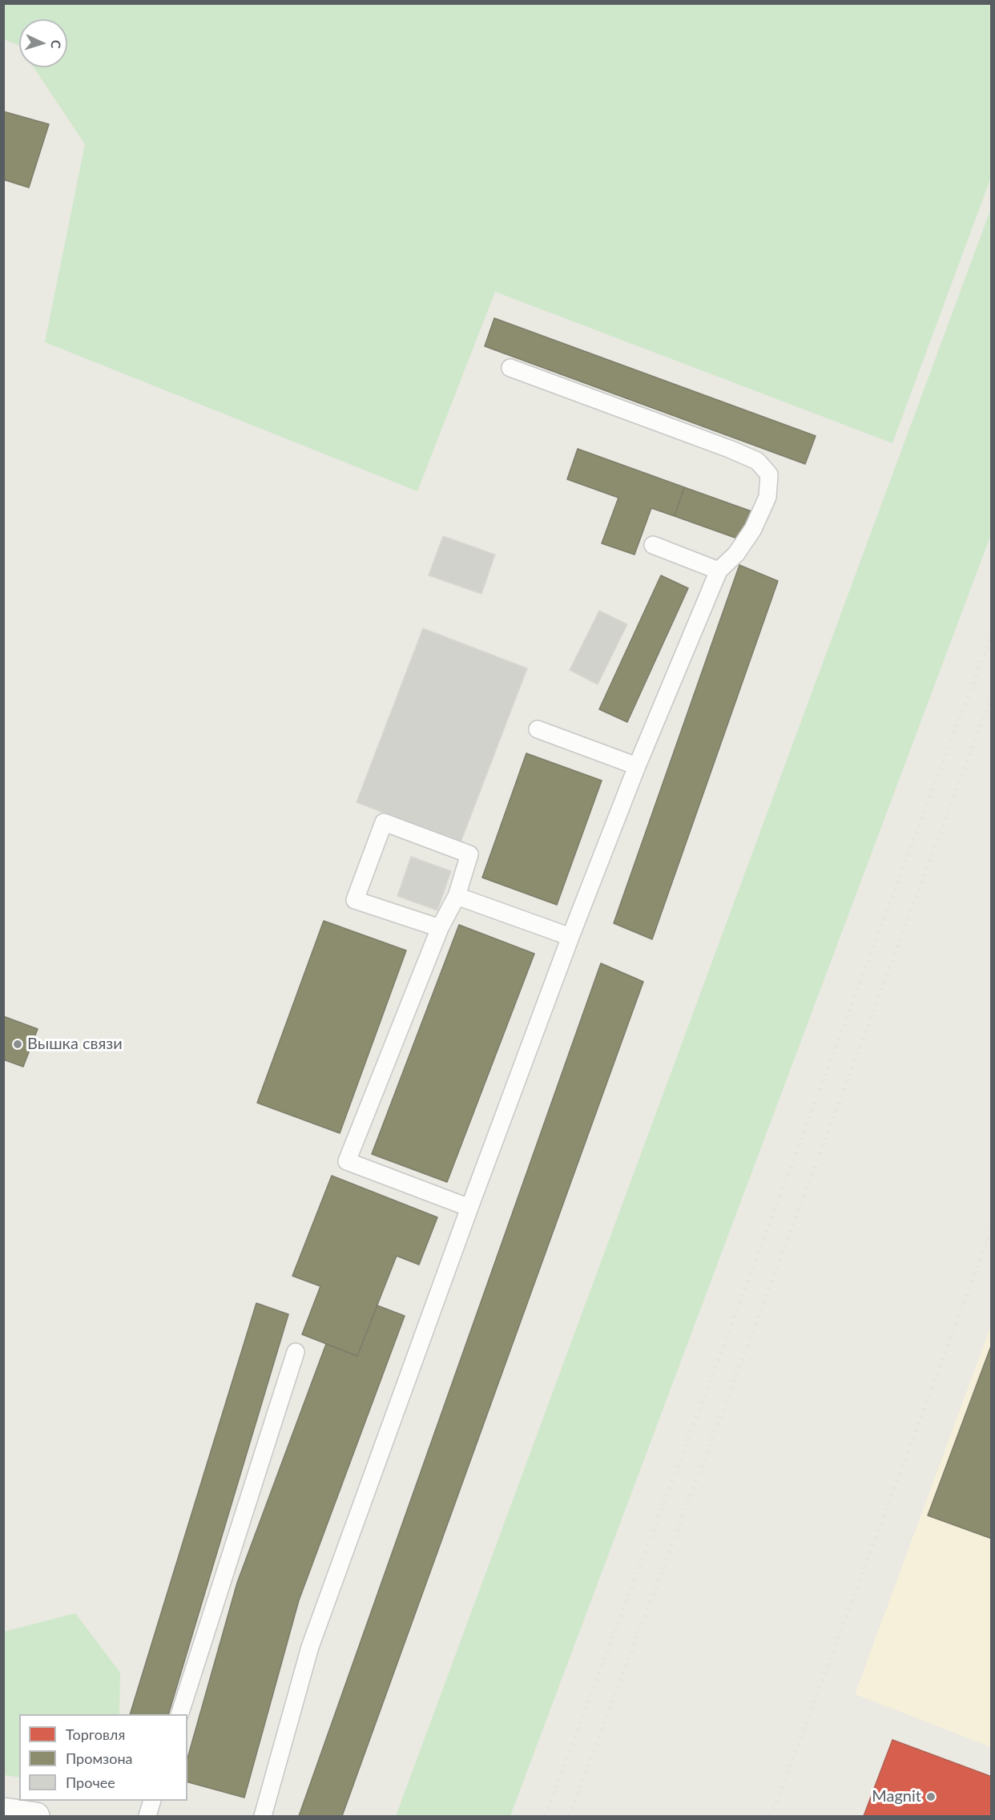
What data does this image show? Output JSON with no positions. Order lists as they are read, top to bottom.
{
  "places": ["Вышка связи", "Magnit"],
  "legend": ["Торговля", "Промзона", "Прочее"],
  "north": "right"
}
